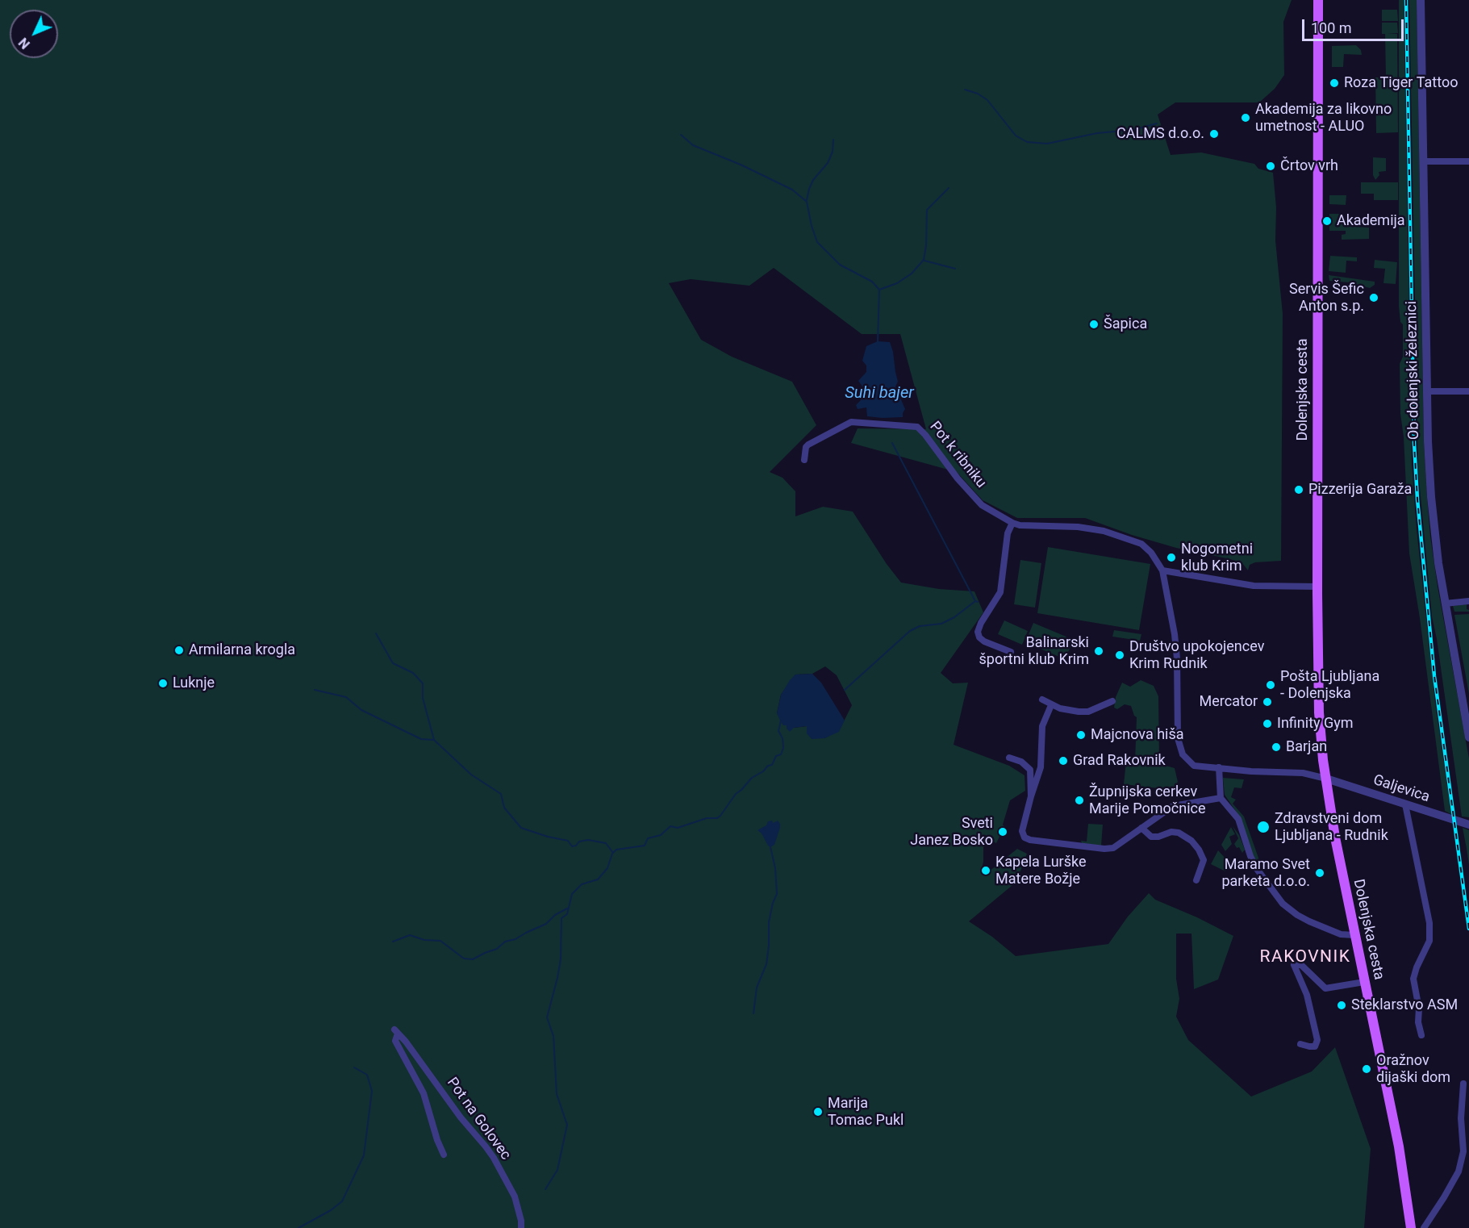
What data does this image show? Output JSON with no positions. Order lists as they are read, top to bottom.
{
  "streets": {
    "main road": ["Dolenjska cesta"],
    "street": [
      "Ob dolenjski železnici",
      "Pot k ribniku",
      "Galjevica",
      "Pot na Golovec"
    ]
  },
  "crossings": [
    ["Dolenjska cesta", "Galjevica"]
  ],
  "districts": ["RAKOVNIK"],
  "water": ["Suhi bajer"],
  "places": [
    "Roza Tiger Tattoo",
    "Akademija za likovno umetnost - ALUO",
    "CALMS d.o.o.",
    "Črtov vrh",
    "Akademija",
    "Servis Šefic Anton s.p.",
    "Šapica",
    "Pizzerija Garaža",
    "Nogometni klub Krim",
    "Armilarna krogla",
    "Balinarski športni klub Krim",
    "Društvo upokojencev Krim Rudnik",
    "Luknje",
    "Pošta Ljubljana - Dolenjska",
    "Mercator",
    "Infinity Gym",
    "Majcnova hiša",
    "Barjan",
    "Grad Rakovnik",
    "Župnijska cerkev Marije Pomočnice",
    "Zdravstveni dom Ljubljana - Rudnik",
    "Sveti Janez Bosko",
    "Kapela Lurške Matere Božje",
    "Maramo Svet parketa d.o.o.",
    "Steklarstvo ASM",
    "Oražnov dijaški dom",
    "Marija Tomac Pukl"
  ],
  "scale_bar": "100 m",
  "north": "bottom left"
}
